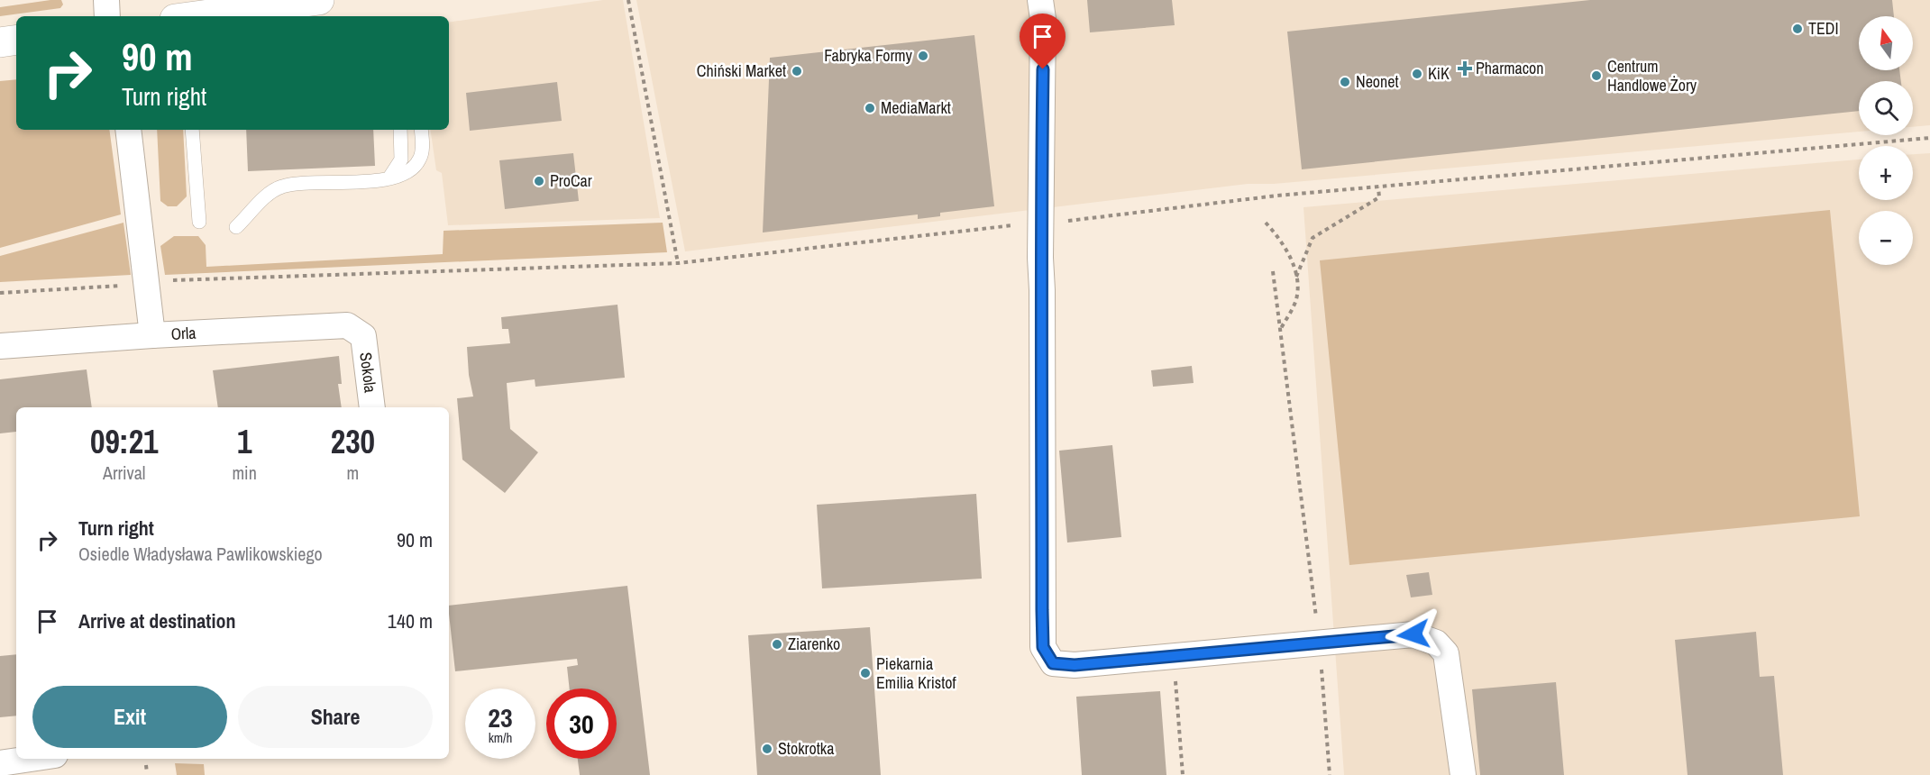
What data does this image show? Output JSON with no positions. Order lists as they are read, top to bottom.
{
  "streets": {
    "street": ["Orla", "Sokola"]
  },
  "crossings": [
    ["Orla", "Sokola"]
  ],
  "places": {
    "other": [
      "TEDI",
      "Fabryka Formy",
      "Chiński Market",
      "KiK",
      "Centrum Handlowe Żory",
      "Neonet",
      "MediaMarkt",
      "ProCar",
      "Ziarenko",
      "Piekarnia Emilia Kristof",
      "Stokrotka"
    ],
    "health": ["Pharmacon"]
  },
  "north": "top",
  "page": {
    "map_buttons": ["+", "−"],
    "turn": ["90 m", "Turn right"],
    "eta": [
      "09:21",
      "Arrival",
      "1",
      "min",
      "230",
      "m"
    ],
    "list": [
      {
        "name": "Turn right",
        "note": "Osiedle Władysława Pawlikowskiego",
        "value": "90 m"
      },
      {
        "name": "Arrive at destination",
        "value": "140 m"
      }
    ],
    "buttons": ["Exit", "Share"],
    "speed": "23 km/h",
    "limit": "30"
  }
}
